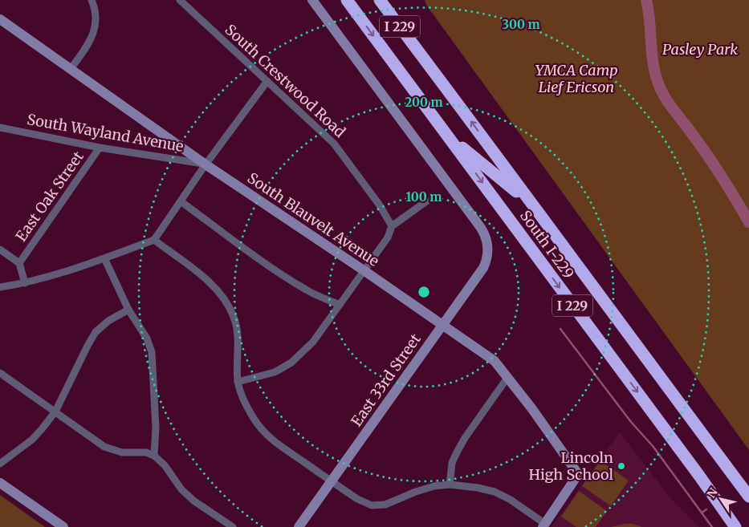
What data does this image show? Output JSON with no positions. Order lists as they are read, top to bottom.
{
  "streets": {
    "highway": ["I 229", "South I-229"],
    "street": [
      "South Crestwood Road",
      "South Wayland Avenue",
      "East Oak Street",
      "South Blauvelt Avenue",
      "East 33rd Street"
    ]
  },
  "crossings": [
    ["South Wayland Avenue", "East Oak Street"],
    ["South Wayland Avenue", "South Blauvelt Avenue"],
    ["South Blauvelt Avenue", "East 33rd Street"]
  ],
  "parks": ["Pasley Park", "YMCA Camp Lief Ericson"],
  "places": ["Lincoln High School"],
  "north": "top left",
  "rings": ["300 m", "200 m", "100 m"]
}
